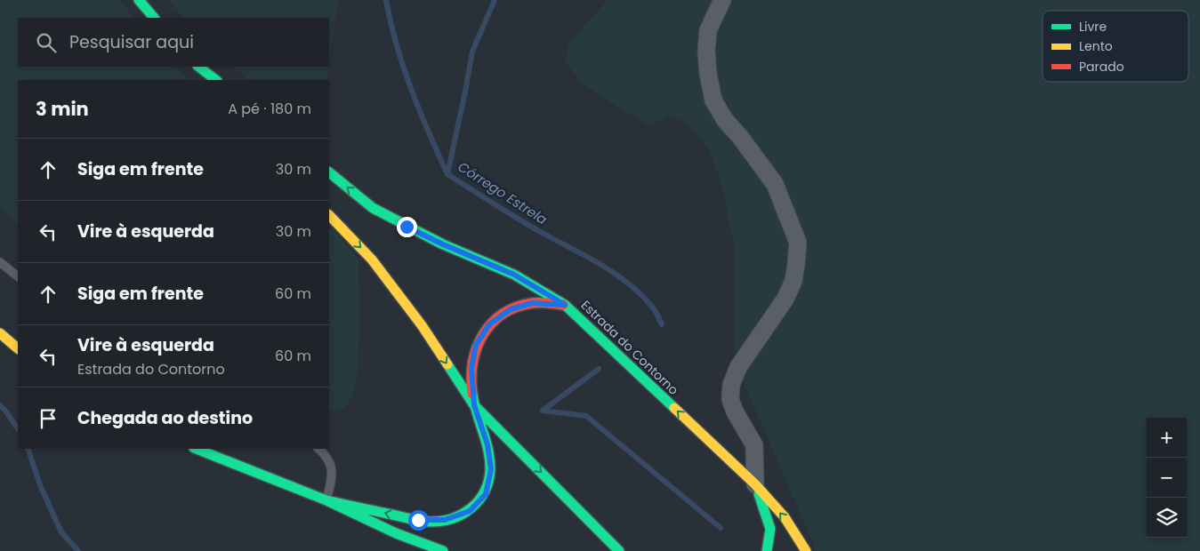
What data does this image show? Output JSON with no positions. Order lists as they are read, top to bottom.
{
  "streets": {
    "main road": ["Estrada do Contorno"]
  },
  "one_way": ["Estrada do Contorno"],
  "water": ["Córrego Estrela"],
  "legend": ["Livre", "Lento", "Parado"],
  "page": {
    "search": "Pesquisar aqui",
    "heading": ["3 min", "A pé · 180 m"],
    "list": [
      ["Siga em frente", "30 m"],
      ["Vire à esquerda", "30 m"],
      ["Siga em frente", "60 m"],
      ["Vire à esquerda", "Estrada do Contorno", "60 m"],
      "Chegada ao destino"
    ],
    "map_buttons": ["+", "−"]
  }
}
